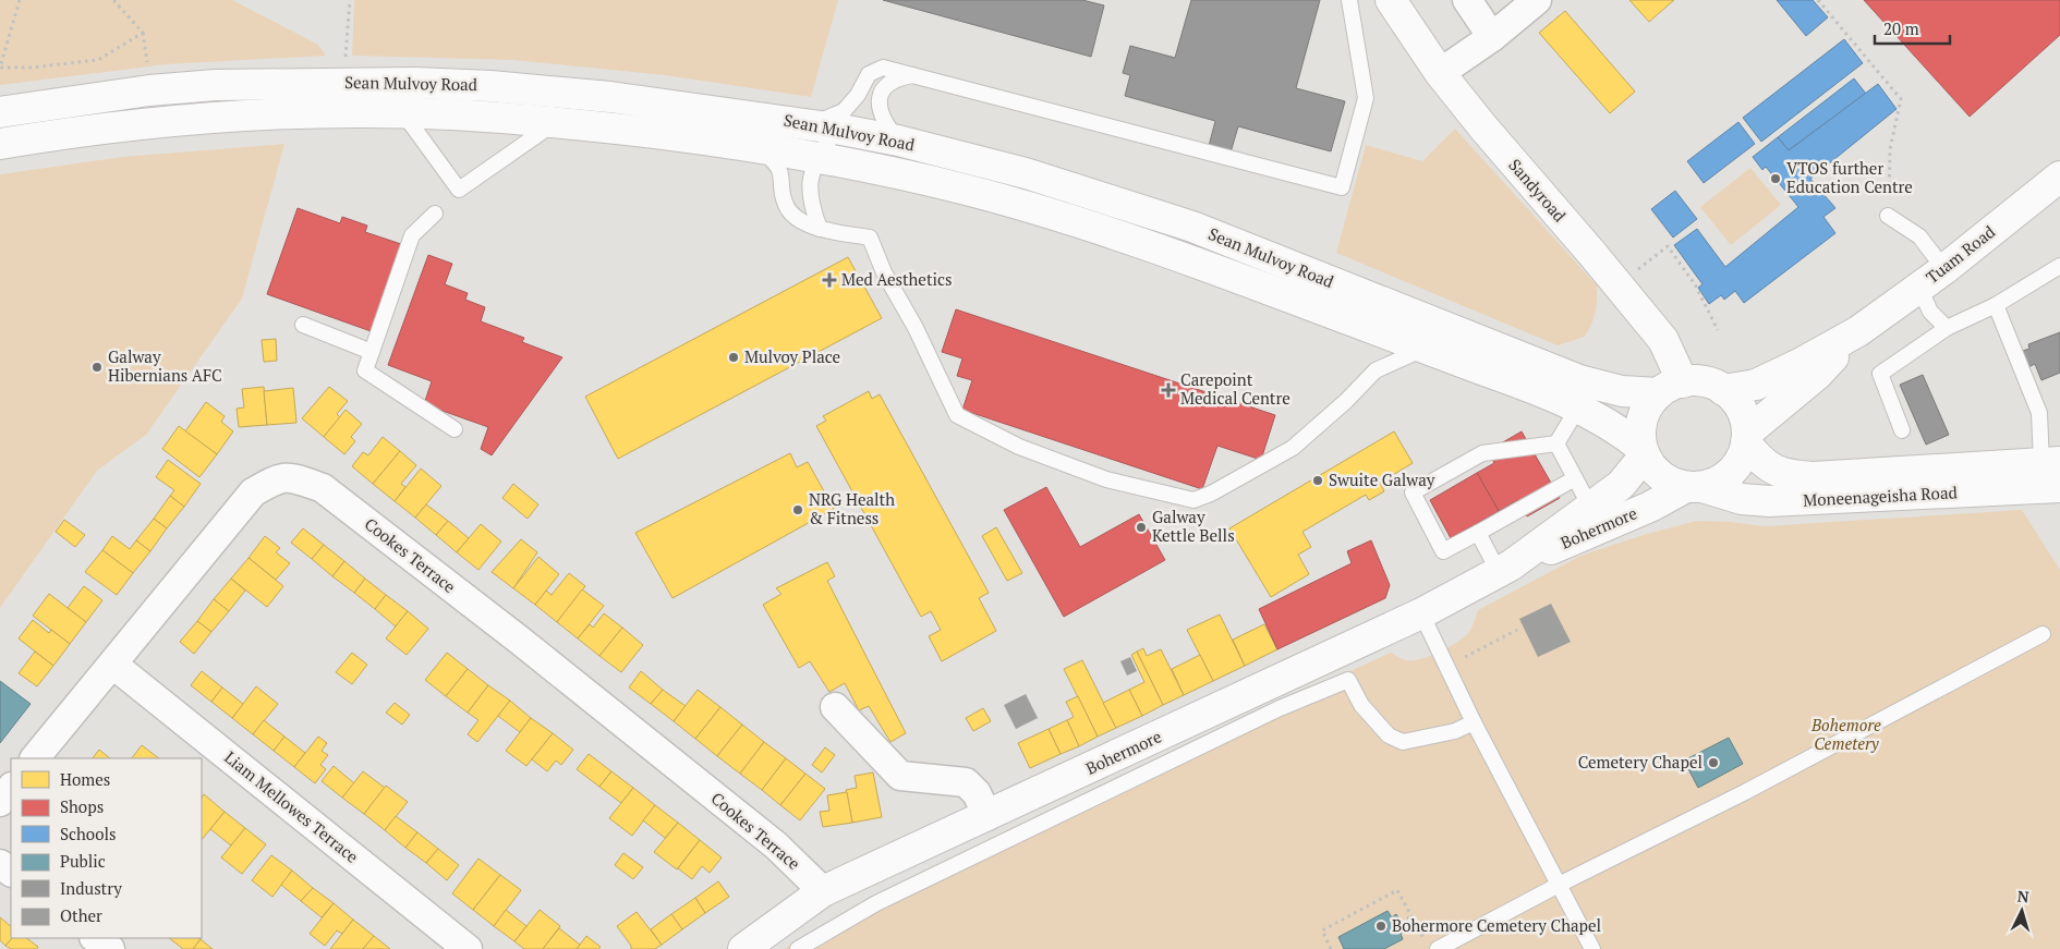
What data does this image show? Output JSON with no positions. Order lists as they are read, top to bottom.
{
  "streets": {
    "main road": [
      "Sean Mulvoy Road",
      "Sandyroad",
      "Tuam Road",
      "Moneenageisha Road",
      "Bohermore"
    ],
    "street": ["Cookes Terrace", "Liam Mellowes Terrace"]
  },
  "crossings": [
    ["Sean Mulvoy Road", "Sandyroad"],
    ["Sean Mulvoy Road", "Tuam Road"],
    ["Sean Mulvoy Road", "Moneenageisha Road"],
    ["Sean Mulvoy Road", "Bohermore"],
    ["Sandyroad", "Tuam Road"],
    ["Sandyroad", "Moneenageisha Road"],
    ["Sandyroad", "Bohermore"],
    ["Tuam Road", "Moneenageisha Road"],
    ["Tuam Road", "Bohermore"],
    ["Moneenageisha Road", "Bohermore"],
    ["Bohermore", "Cookes Terrace"],
    ["Cookes Terrace", "Liam Mellowes Terrace"]
  ],
  "parks": ["Bohemore Cemetery"],
  "places": {
    "other": [
      "VTOS further Education Centre",
      "Mulvoy Place",
      "Galway Hibernians AFC",
      "Swuite Galway",
      "NRG Health & Fitness",
      "Galway Kettle Bells",
      "Cemetery Chapel",
      "Bohermore Cemetery Chapel"
    ],
    "health": ["Med Aesthetics", "Carepoint Medical Centre"]
  },
  "legend": [
    "Homes",
    "Shops",
    "Schools",
    "Public",
    "Industry",
    "Other"
  ],
  "scale_bar": "20 m",
  "north": "top"
}
